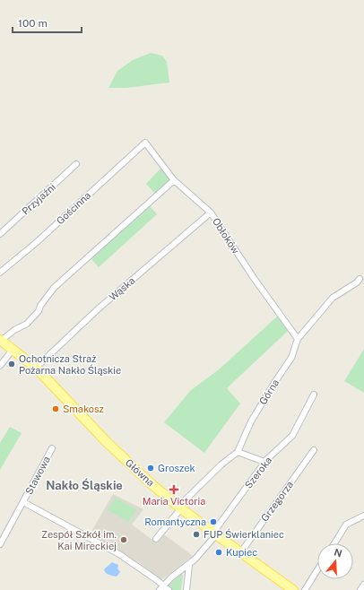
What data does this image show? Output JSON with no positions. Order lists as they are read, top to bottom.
{
  "streets": {
    "main road": ["Główna"],
    "street": [
      "Przyjaźni",
      "Gościnna",
      "Obłoków",
      "Wąska",
      "Górna",
      "Szeroka",
      "Stawowa",
      "Grzegorza"
    ]
  },
  "crossings": [
    ["Gościnna", "Obłoków"],
    ["Obłoków", "Wąska"],
    ["Obłoków", "Górna"],
    ["Wąska", "Główna"],
    ["Górna", "Główna"],
    ["Główna", "Szeroka"],
    ["Główna", "Grzegorza"]
  ],
  "districts": ["Nakło Śląskie"],
  "places": {
    "other": [
      "Ochotnicza Straż Pożarna Nakło Śląskie",
      "Smakosz",
      "Groszek",
      "Romantyczna",
      "FUP Świerklaniec",
      "Zespół Szkół im. Kai Mireckiej",
      "Kupiec"
    ],
    "health": ["Maria Victoria"]
  },
  "scale_bar": "100 m",
  "north": "top"
}
